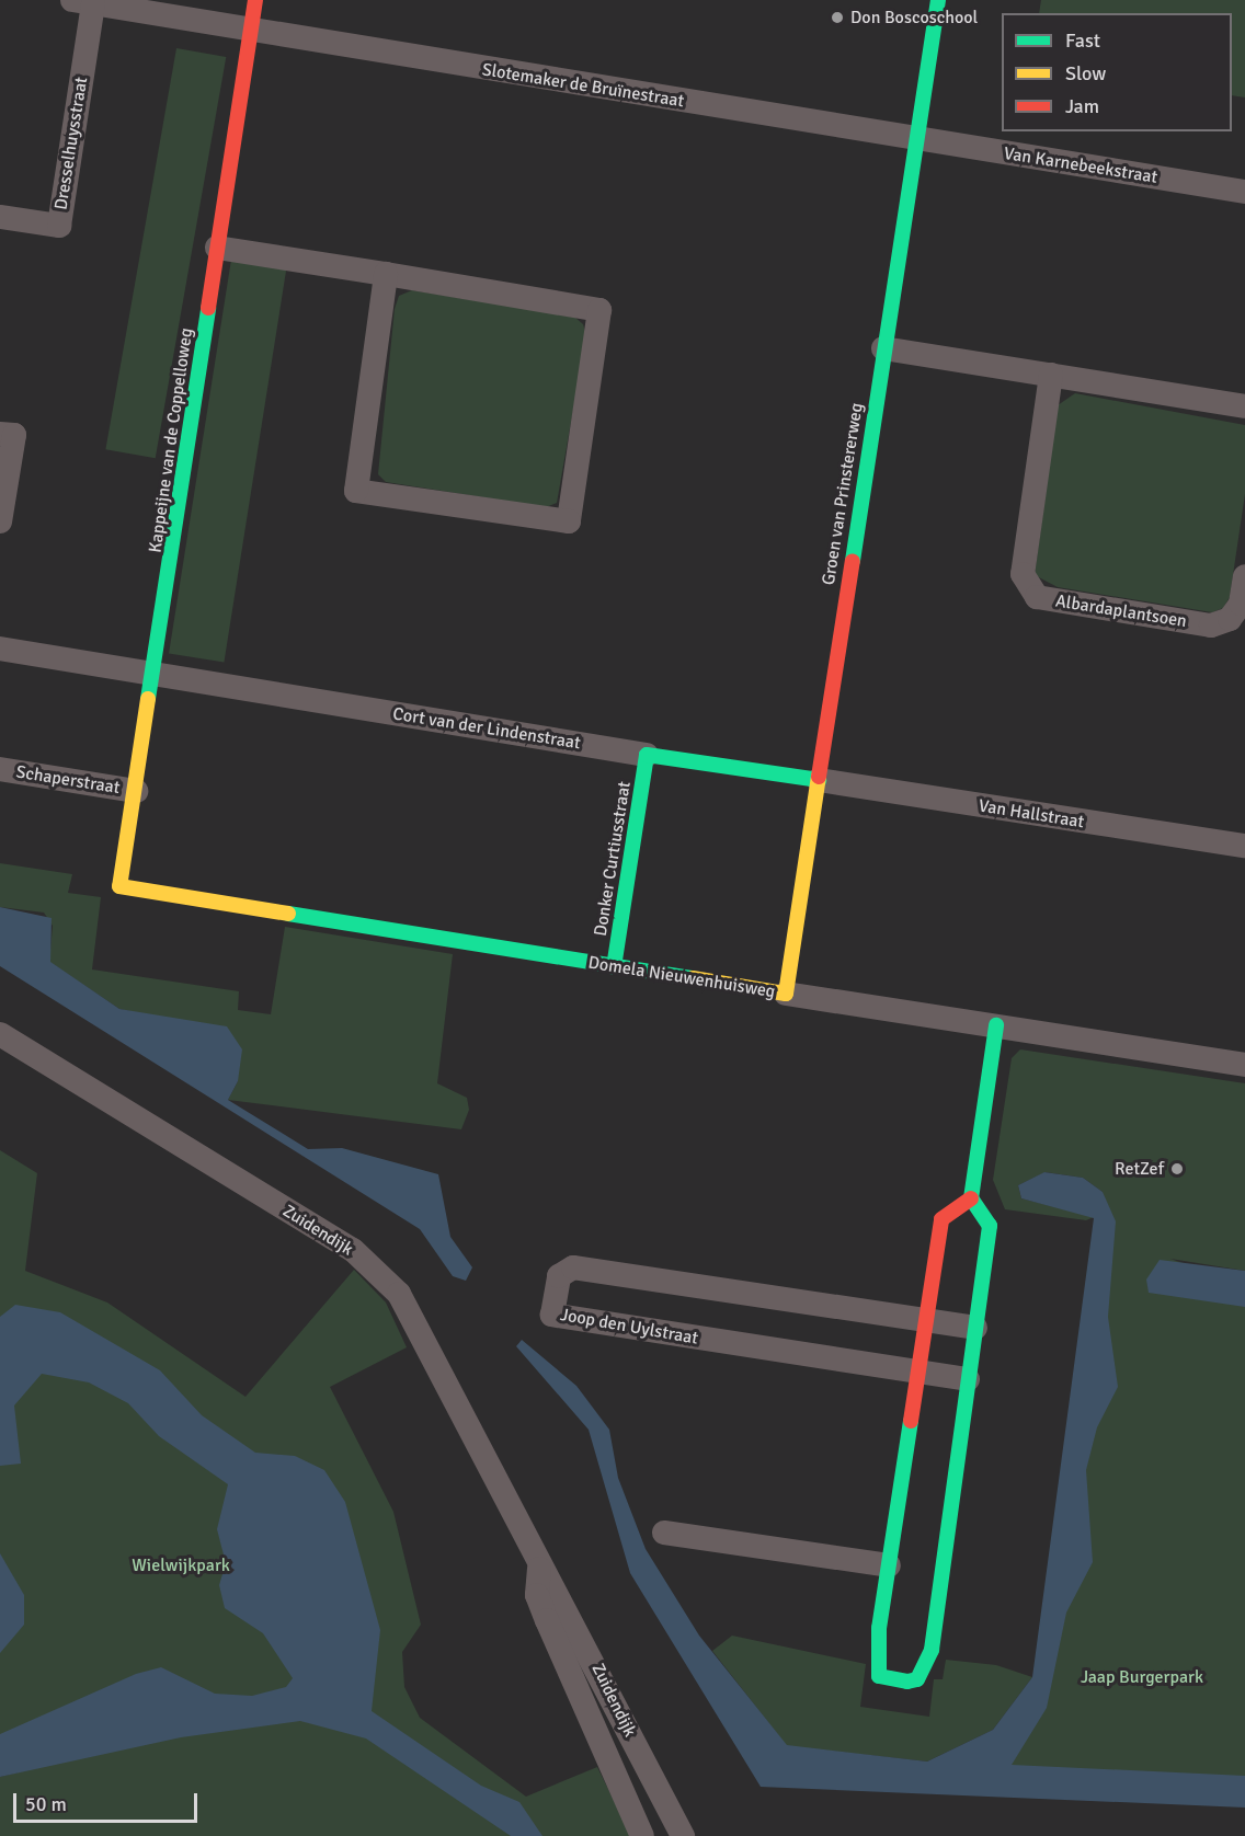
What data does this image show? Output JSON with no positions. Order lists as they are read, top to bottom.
{
  "streets": {
    "street": [
      "Slotemaker de Bruïnestraat",
      "Dresselhuysstraat",
      "Van Karnebeekstraat",
      "Kappeijne van de Coppelloweg",
      "Groen van Prinstererweg",
      "Albardaplantsoen",
      "Cort van der Lindenstraat",
      "Schaperstraat",
      "Van Hallstraat",
      "Donker Curtiusstraat",
      "Domela Nieuwenhuisweg",
      "Zuidendijk",
      "Joop den Uylstraat"
    ]
  },
  "crossings": [
    ["Slotemaker de Bruïnestraat", "Dresselhuysstraat"],
    ["Slotemaker de Bruïnestraat", "Van Karnebeekstraat"],
    ["Slotemaker de Bruïnestraat", "Kappeijne van de Coppelloweg"],
    ["Slotemaker de Bruïnestraat", "Groen van Prinstererweg"],
    ["Van Karnebeekstraat", "Groen van Prinstererweg"],
    ["Kappeijne van de Coppelloweg", "Cort van der Lindenstraat"],
    ["Kappeijne van de Coppelloweg", "Schaperstraat"],
    ["Kappeijne van de Coppelloweg", "Domela Nieuwenhuisweg"],
    ["Groen van Prinstererweg", "Cort van der Lindenstraat"],
    ["Groen van Prinstererweg", "Van Hallstraat"],
    ["Groen van Prinstererweg", "Domela Nieuwenhuisweg"],
    ["Cort van der Lindenstraat", "Van Hallstraat"],
    ["Cort van der Lindenstraat", "Donker Curtiusstraat"],
    ["Donker Curtiusstraat", "Domela Nieuwenhuisweg"]
  ],
  "parks": ["Wielwijkpark", "Jaap Burgerpark"],
  "places": ["Don Boscoschool", "RetZef"],
  "legend": ["Fast", "Slow", "Jam"],
  "scale_bar": "50 m"
}
